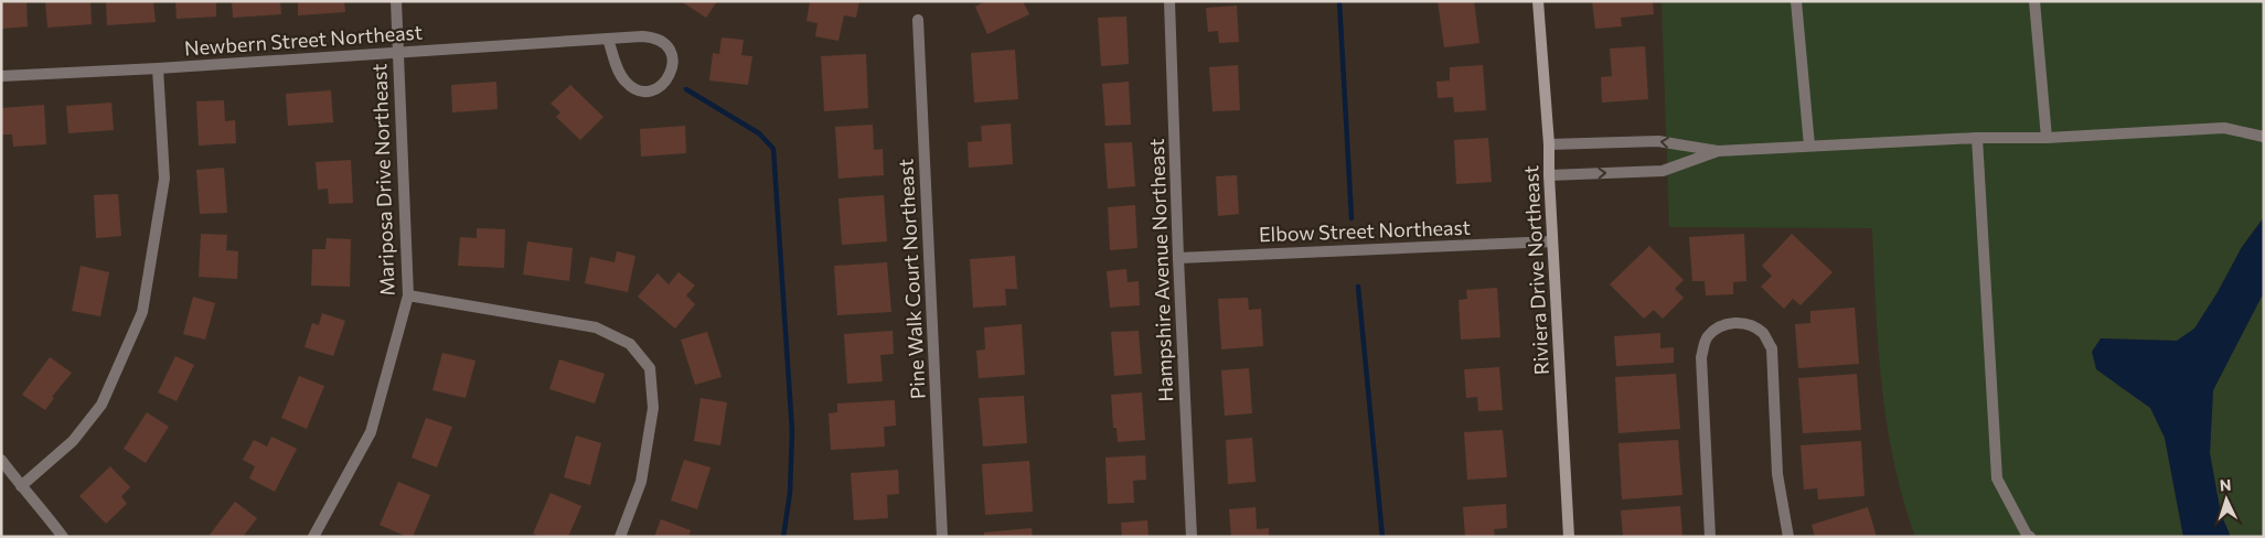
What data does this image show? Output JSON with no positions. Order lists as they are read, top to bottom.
{
  "streets": {
    "street": [
      "Newbern Street Northeast",
      "Mariposa Drive Northeast",
      "Elbow Street Northeast",
      "Hampshire Avenue Northeast",
      "Riviera Drive Northeast",
      "Pine Walk Court Northeast"
    ]
  },
  "crossings": [
    ["Newbern Street Northeast", "Mariposa Drive Northeast"],
    ["Elbow Street Northeast", "Hampshire Avenue Northeast"],
    ["Elbow Street Northeast", "Riviera Drive Northeast"]
  ],
  "north": "top"
}
